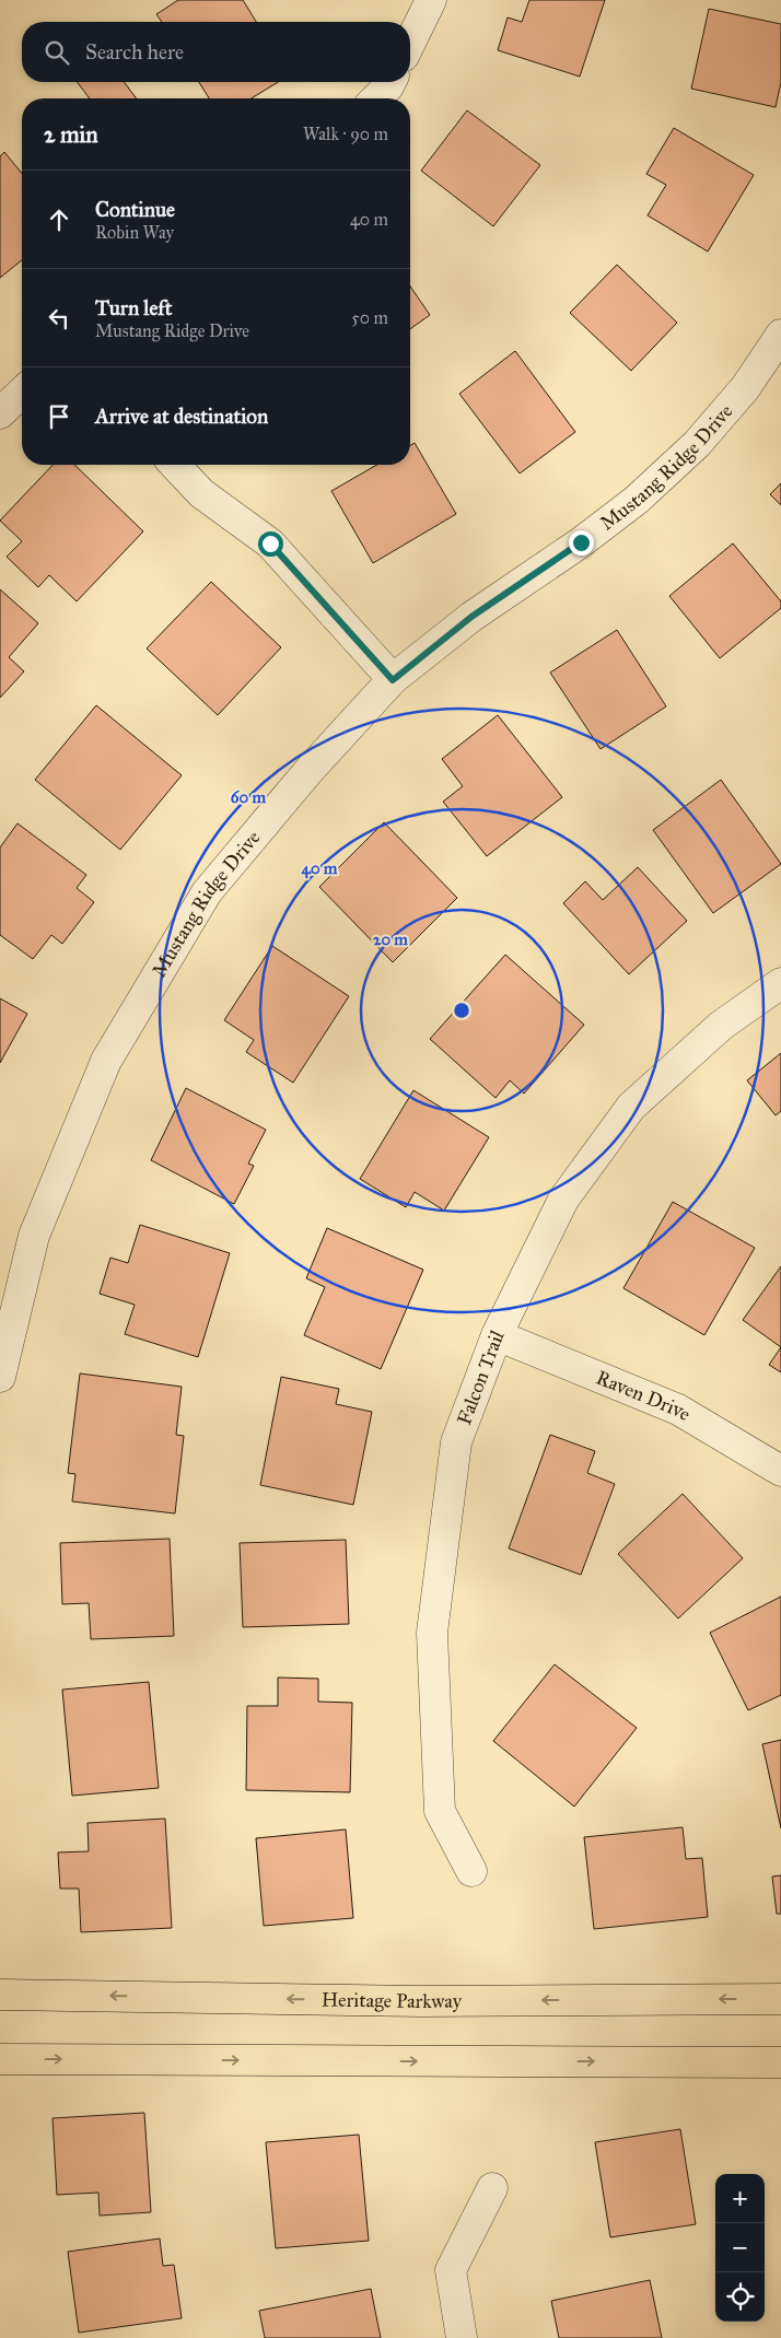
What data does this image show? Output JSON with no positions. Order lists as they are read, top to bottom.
{
  "streets": {
    "main road": ["Heritage Parkway"],
    "street": ["Mustang Ridge Drive", "Falcon Trail", "Raven Drive"]
  },
  "crossings": [
    ["Falcon Trail", "Raven Drive"]
  ],
  "page": {
    "search": "Search here",
    "heading": ["2 min", "Walk · 90 m"],
    "list": [
      ["Continue", "Robin Way", "40 m"],
      ["Turn left", "Mustang Ridge Drive", "50 m"],
      "Arrive at destination"
    ],
    "map_buttons": ["+", "−"]
  },
  "rings": ["60 m", "40 m", "20 m"]
}
